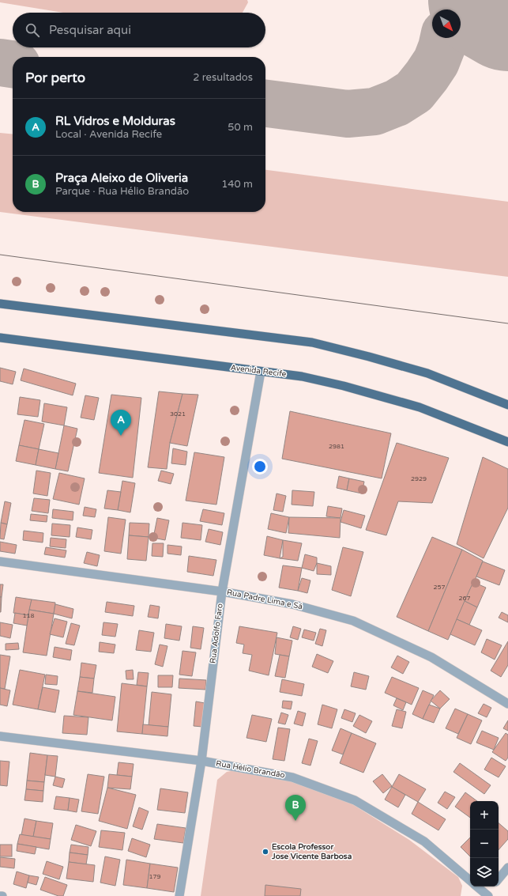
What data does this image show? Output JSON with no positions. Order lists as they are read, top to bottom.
{
  "streets": {
    "main road": ["Avenida Recife"],
    "street": ["Rua Padre Lima e Sá", "Rua Adolfo Faro", "Rua Hélio Brandão"]
  },
  "crossings": [
    ["Avenida Recife", "Rua Adolfo Faro"],
    ["Rua Padre Lima e Sá", "Rua Adolfo Faro"],
    ["Rua Adolfo Faro", "Rua Hélio Brandão"]
  ],
  "places": ["Escola Professor Jose Vicente Barbosa"],
  "house_numbers": [
    "3021",
    "2981",
    "2929",
    "257",
    "267",
    "118",
    "179"
  ],
  "north": "bottom right",
  "page": {
    "search": "Pesquisar aqui",
    "heading": ["Por perto", "2 resultados"],
    "list": [
      {
        "mark": "A",
        "name": "RL Vidros e Molduras",
        "note": "Local · Avenida Recife",
        "value": "50 m"
      },
      {
        "mark": "B",
        "name": "Praça Aleixo de Oliveria",
        "note": "Parque · Rua Hélio Brandão",
        "value": "140 m"
      }
    ],
    "pins": ["A", "B"],
    "map_buttons": ["+", "−"]
  }
}
